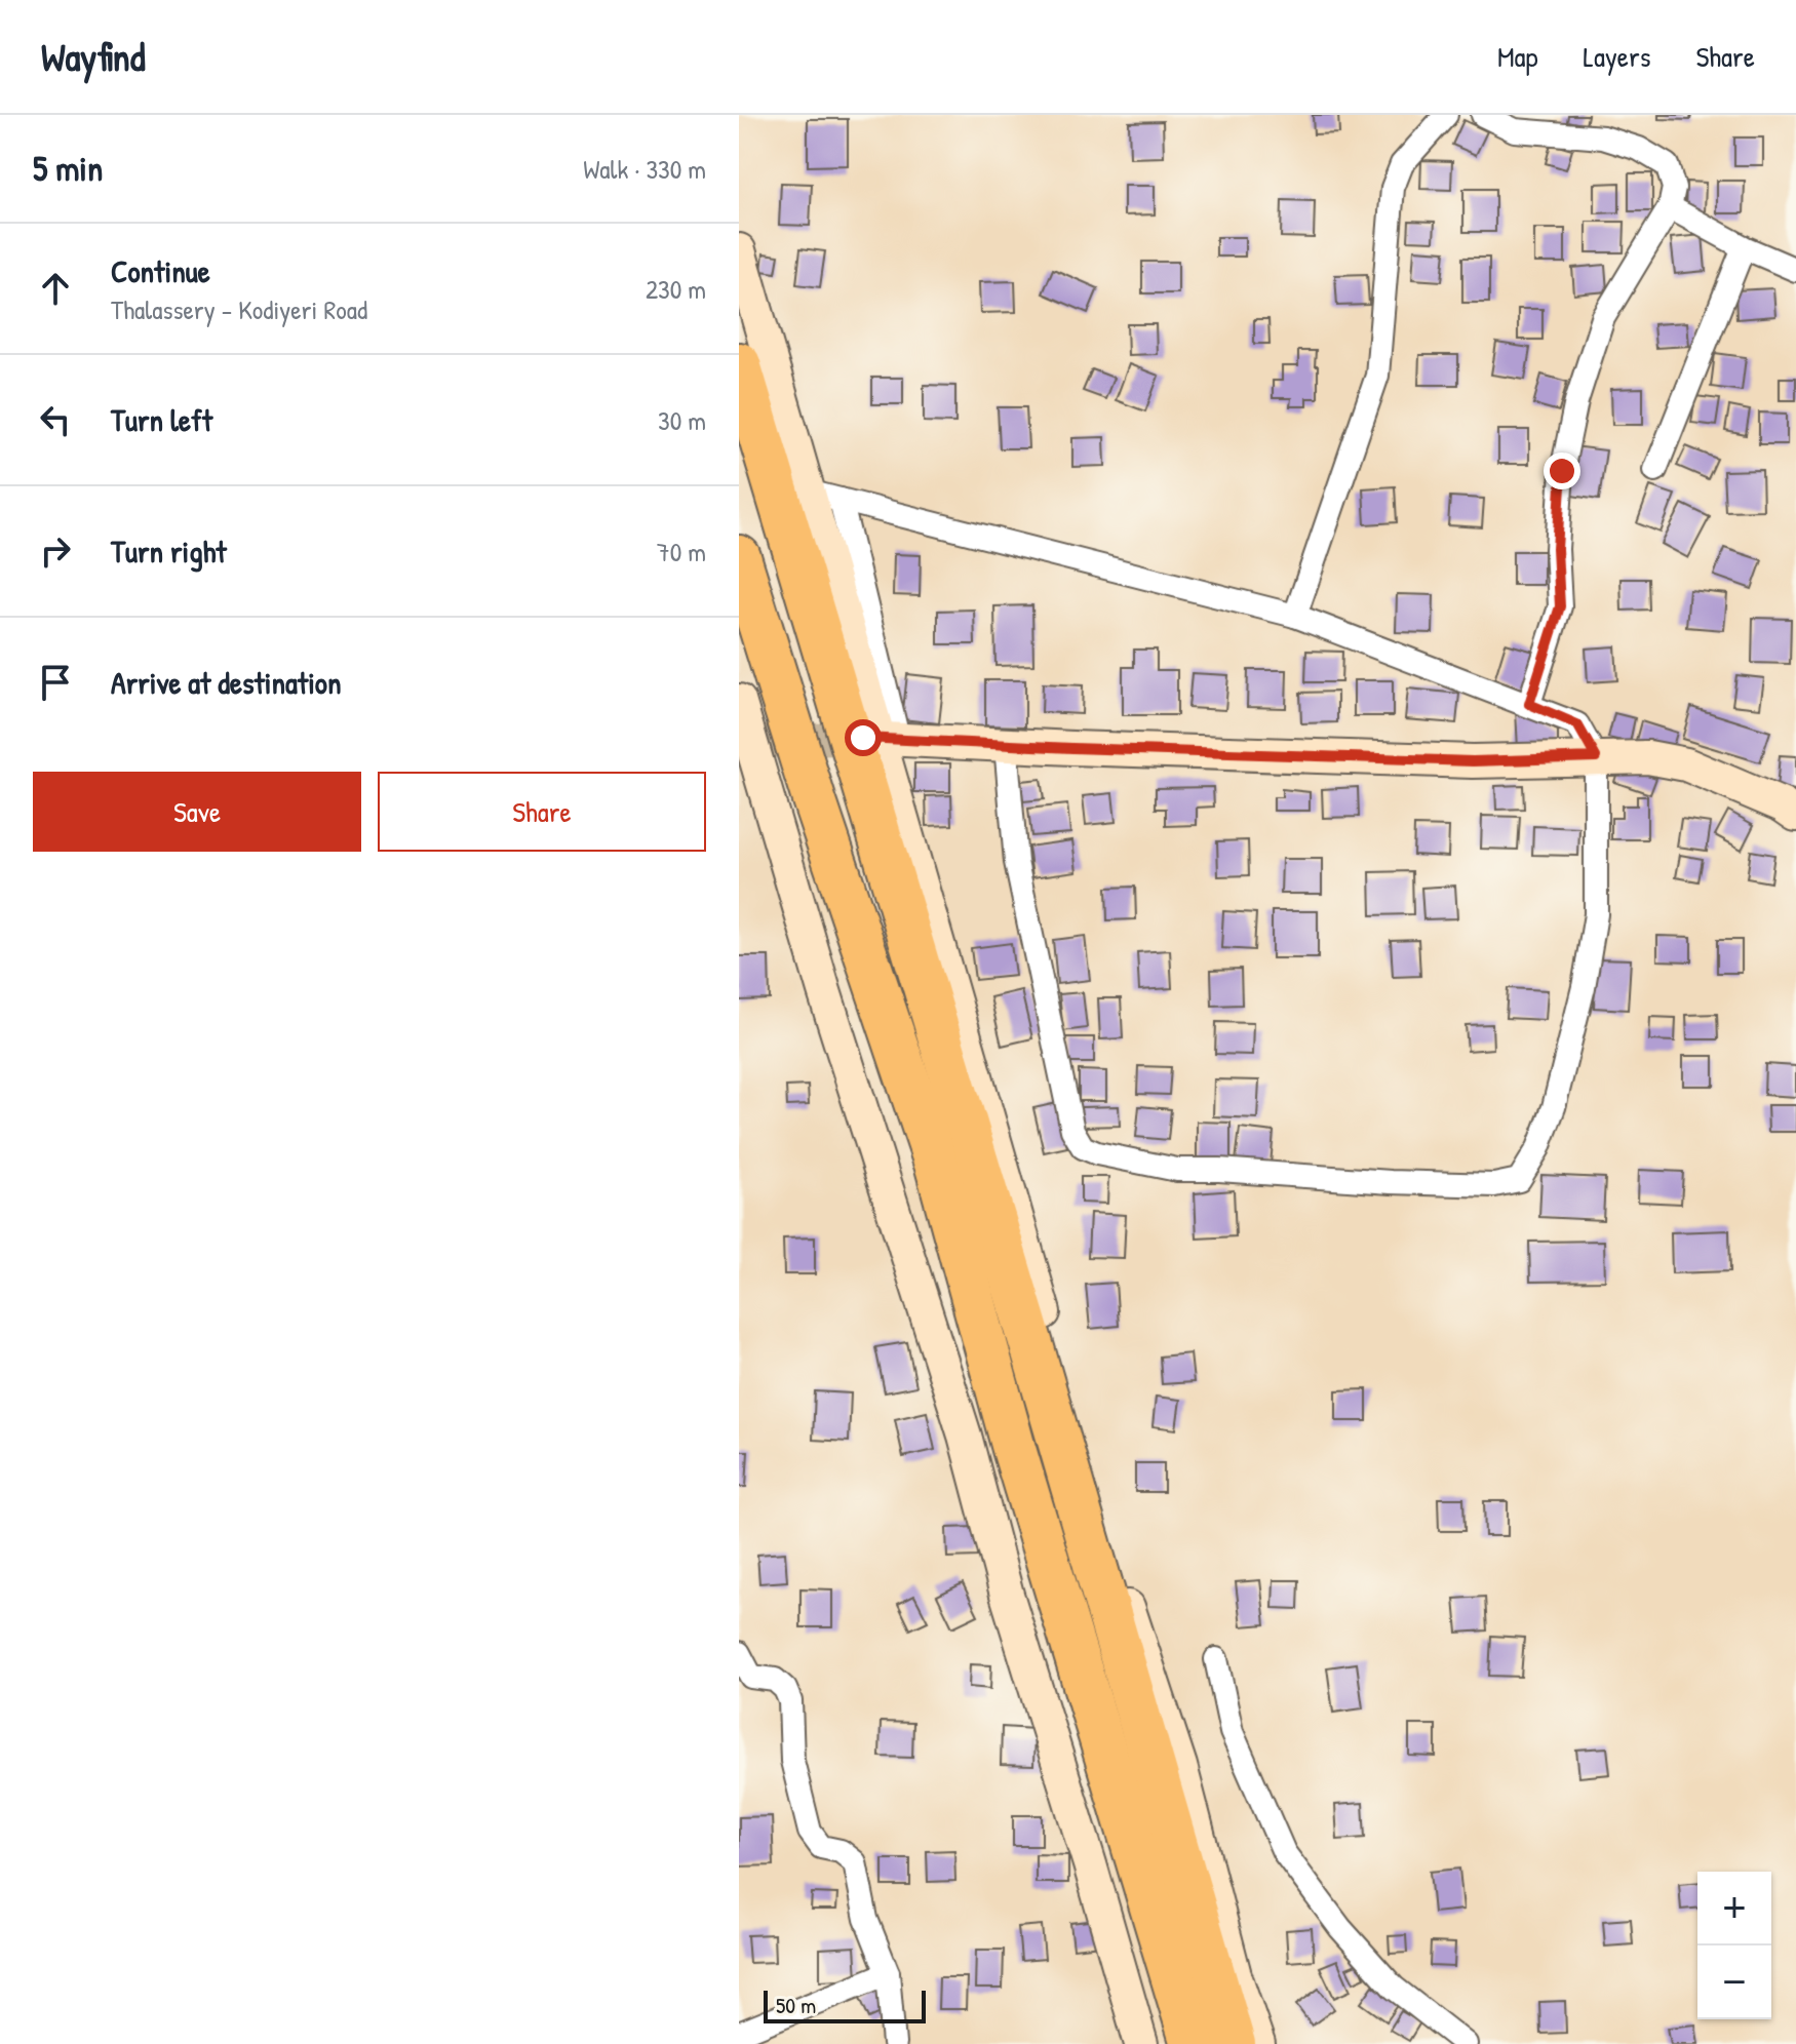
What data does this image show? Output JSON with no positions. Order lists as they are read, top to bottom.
{
  "scale_bar": "50 m",
  "page": {
    "header": "Wayfind",
    "nav": ["Map", "Layers", "Share"],
    "heading": ["5 min", "Walk · 330 m"],
    "list": [
      ["Continue", "Thalassery - Kodiyeri Road", "230 m"],
      ["Turn left", "30 m"],
      ["Turn right", "70 m"],
      "Arrive at destination"
    ],
    "buttons": ["Save", "Share"],
    "map_buttons": ["+", "−"],
    "scale": "50 m"
  }
}
